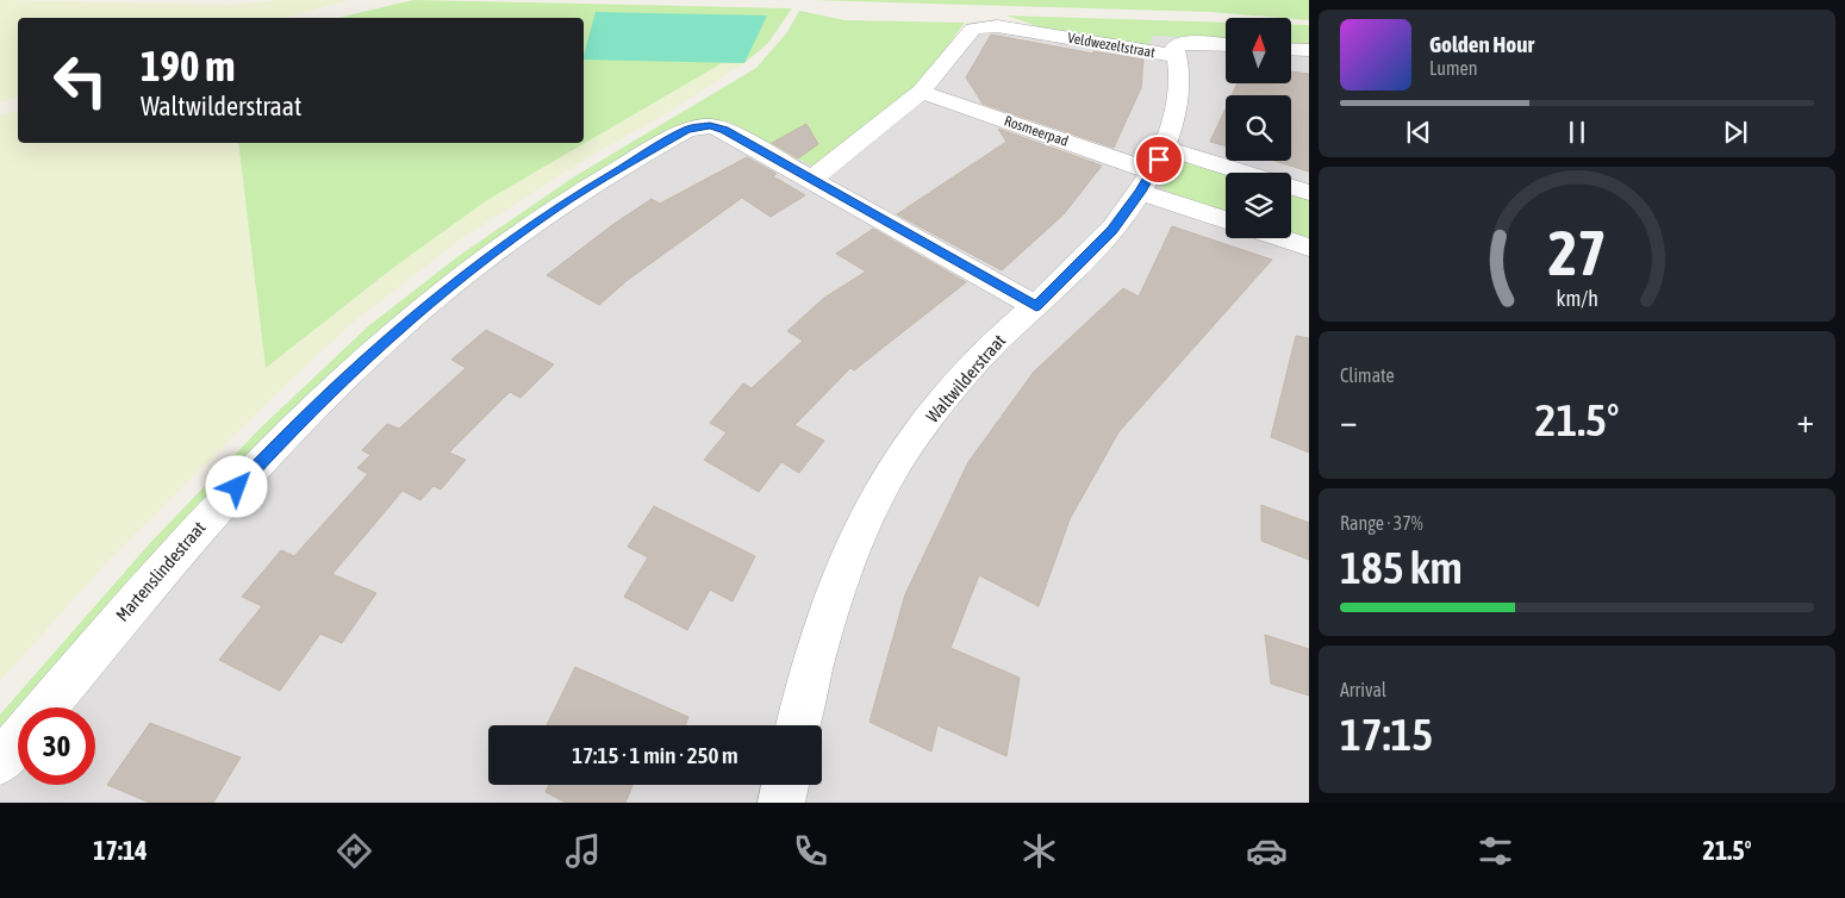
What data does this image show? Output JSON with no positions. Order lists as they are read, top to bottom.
{
  "streets": {
    "street": [
      "Veldwezeltstraat",
      "Rosmeerpad",
      "Waltwilderstraat",
      "Martenslindestraat"
    ]
  },
  "crossings": [
    ["Veldwezeltstraat", "Rosmeerpad"],
    ["Veldwezeltstraat", "Waltwilderstraat"],
    ["Rosmeerpad", "Waltwilderstraat"],
    ["Waltwilderstraat", "Martenslindestraat"]
  ],
  "north": "top",
  "page": {
    "turn": ["190 m", "Waltwilderstraat"],
    "song": ["Golden Hour", "Lumen"],
    "tile": [
      "Climate",
      ["Range · 37%", "185 km"],
      ["Arrival", "17:15"]
    ],
    "heat": ["−", "21.5°", "+"],
    "limit": "30",
    "trip": "17:15 · 1 min · 250 m",
    "tabs": ["17:14", "21.5°"],
    "gauge": ["27", "km/h"]
  }
}
